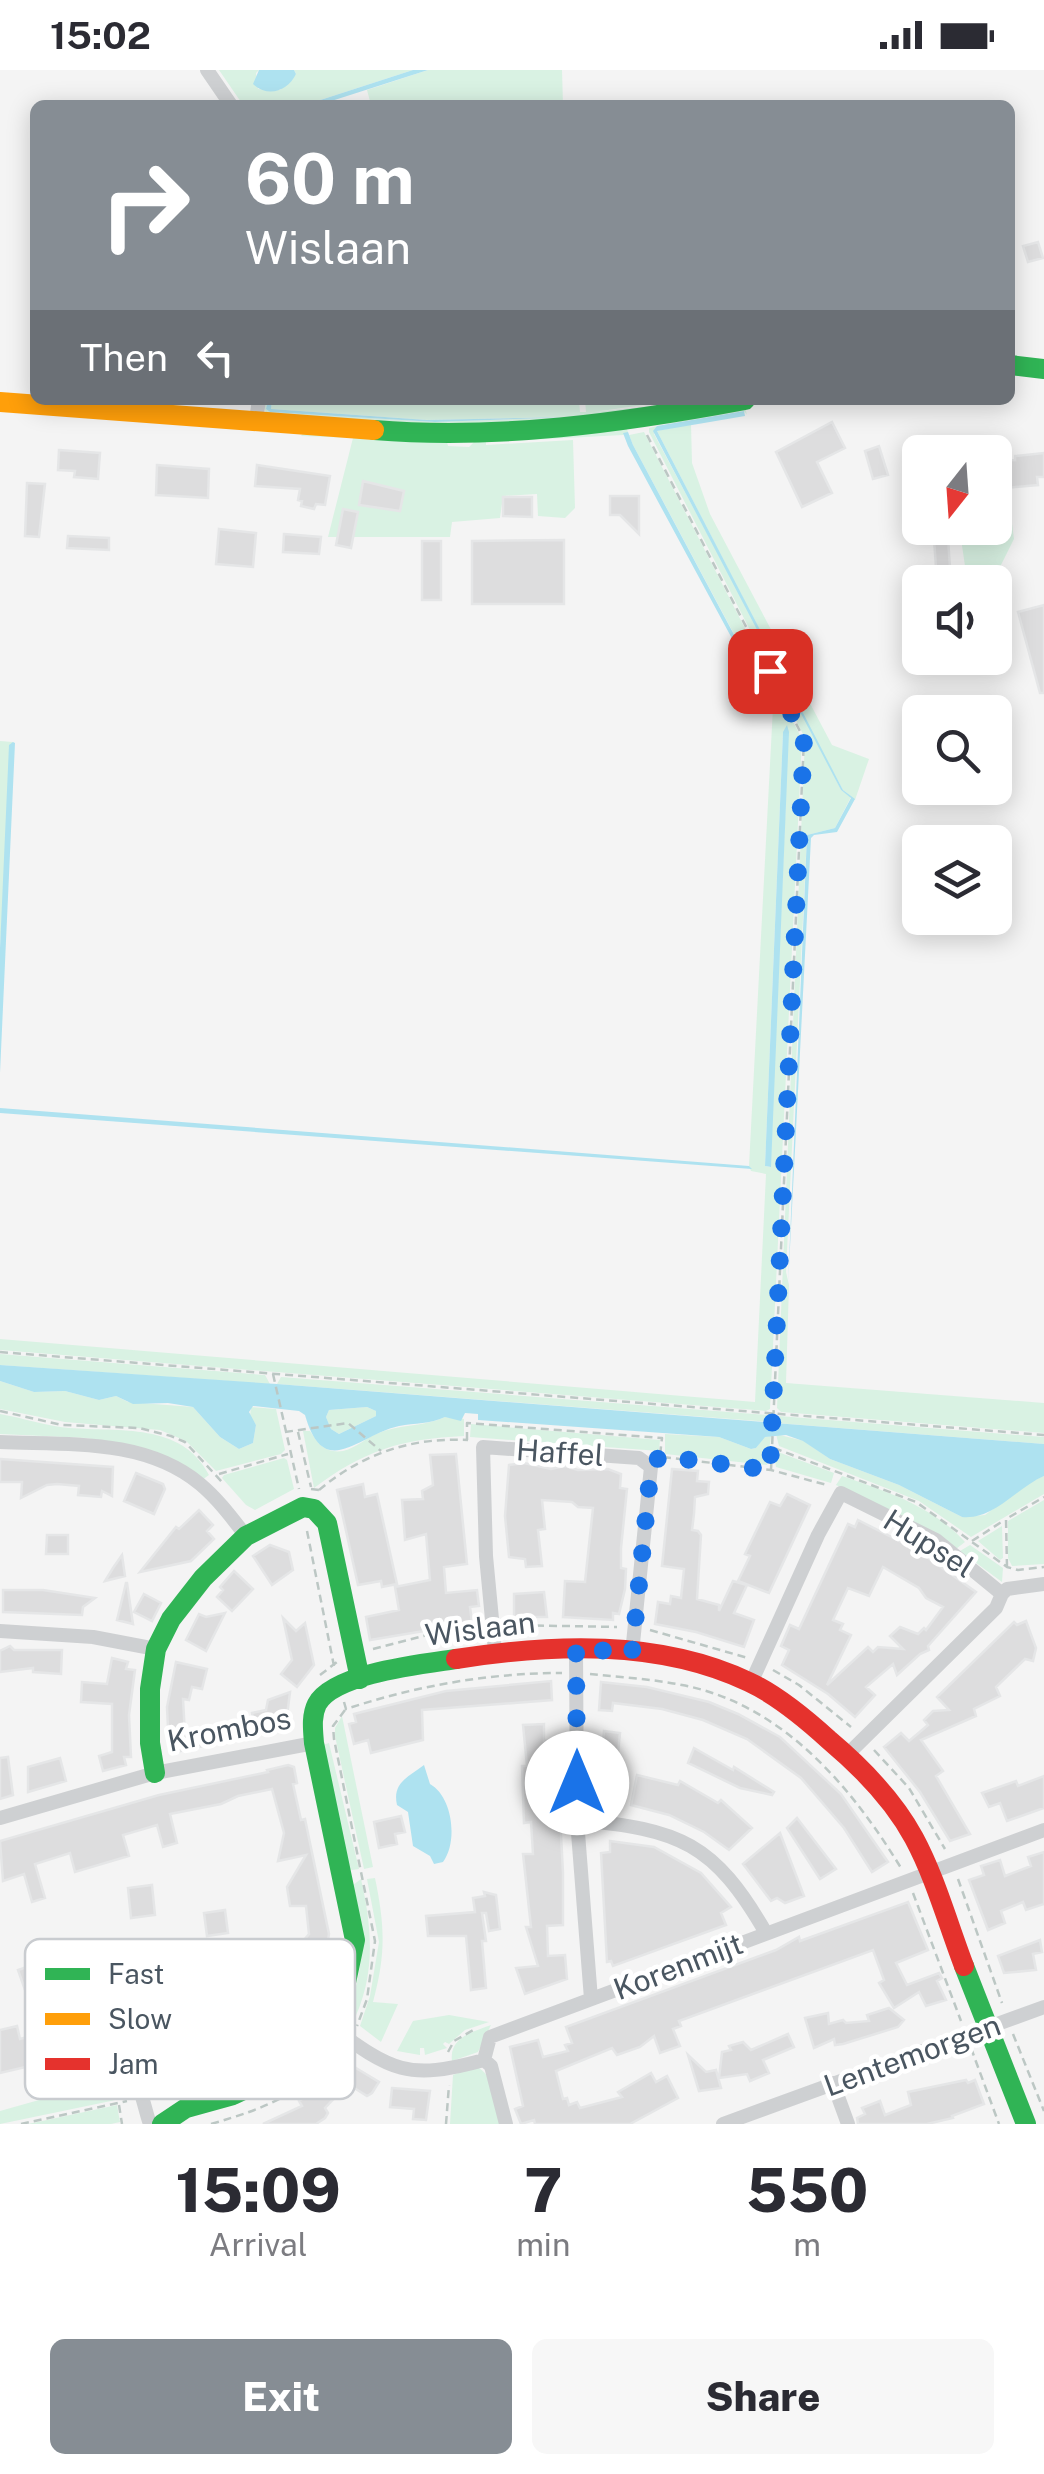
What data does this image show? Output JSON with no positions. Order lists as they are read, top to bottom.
{
  "streets": {
    "street": [
      "Haffel",
      "Hupsel",
      "Wislaan",
      "Krombos",
      "Korenmijt",
      "Lentemorgen"
    ]
  },
  "crossings": [
    ["Haffel", "Wislaan"],
    ["Hupsel", "Wislaan"],
    ["Wislaan", "Korenmijt"],
    ["Wislaan", "Lentemorgen"]
  ],
  "legend": ["Fast", "Slow", "Jam"],
  "north": "bottom",
  "page": {
    "status": "15:02",
    "turn": ["60 m", "Wislaan"],
    "then": "Then",
    "eta": [
      "15:09",
      "Arrival",
      "7",
      "min",
      "550",
      "m"
    ],
    "buttons": ["Exit", "Share"]
  }
}
